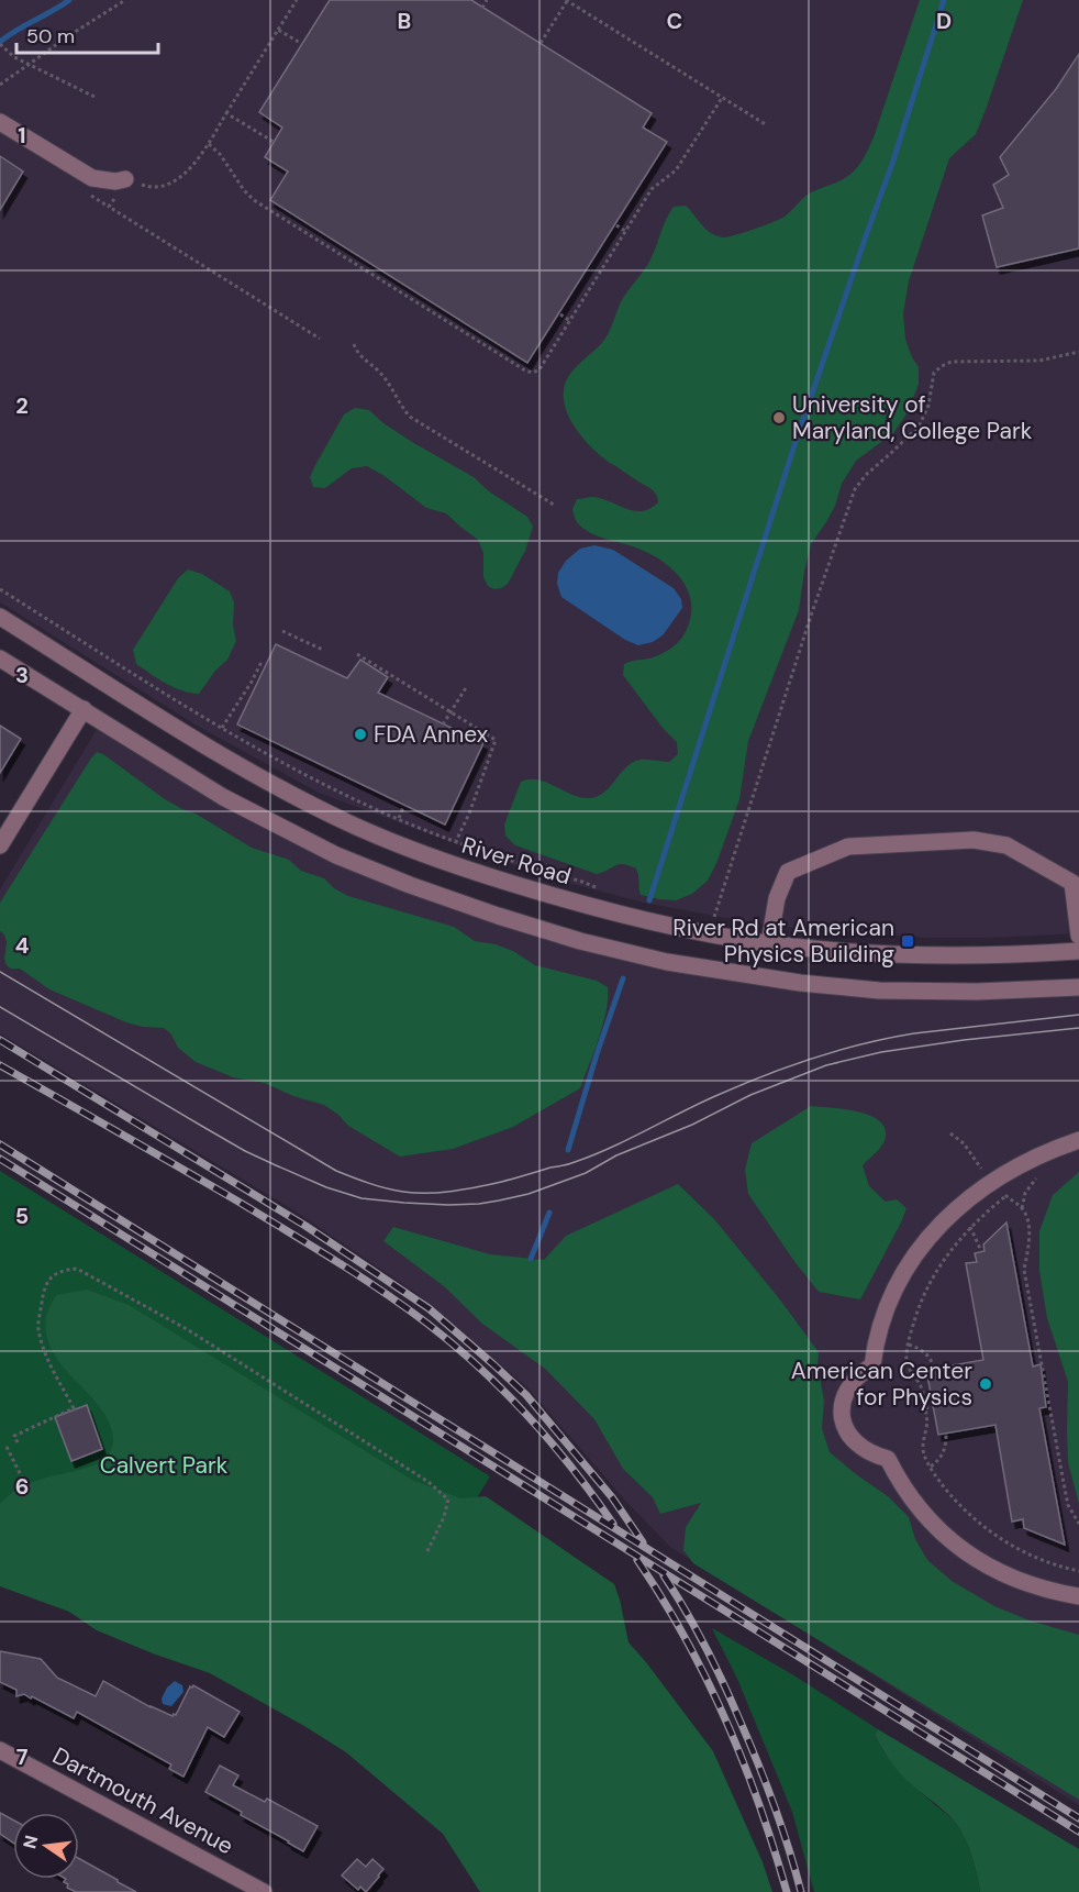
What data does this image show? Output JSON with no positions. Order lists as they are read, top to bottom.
{
  "streets": {
    "street": ["River Road", "Dartmouth Avenue"]
  },
  "parks": ["Calvert Park"],
  "places": {
    "other": ["University of Maryland, College Park", "FDA Annex", "American Center for Physics"],
    "transit": ["River Rd at American Physics Building"]
  },
  "scale_bar": "50 m",
  "north": "left",
  "grid": {
    "columns": ["B", "C", "D"],
    "rows": [
      "1",
      "2",
      "3",
      "4",
      "5",
      "6",
      "7"
    ]
  }
}
